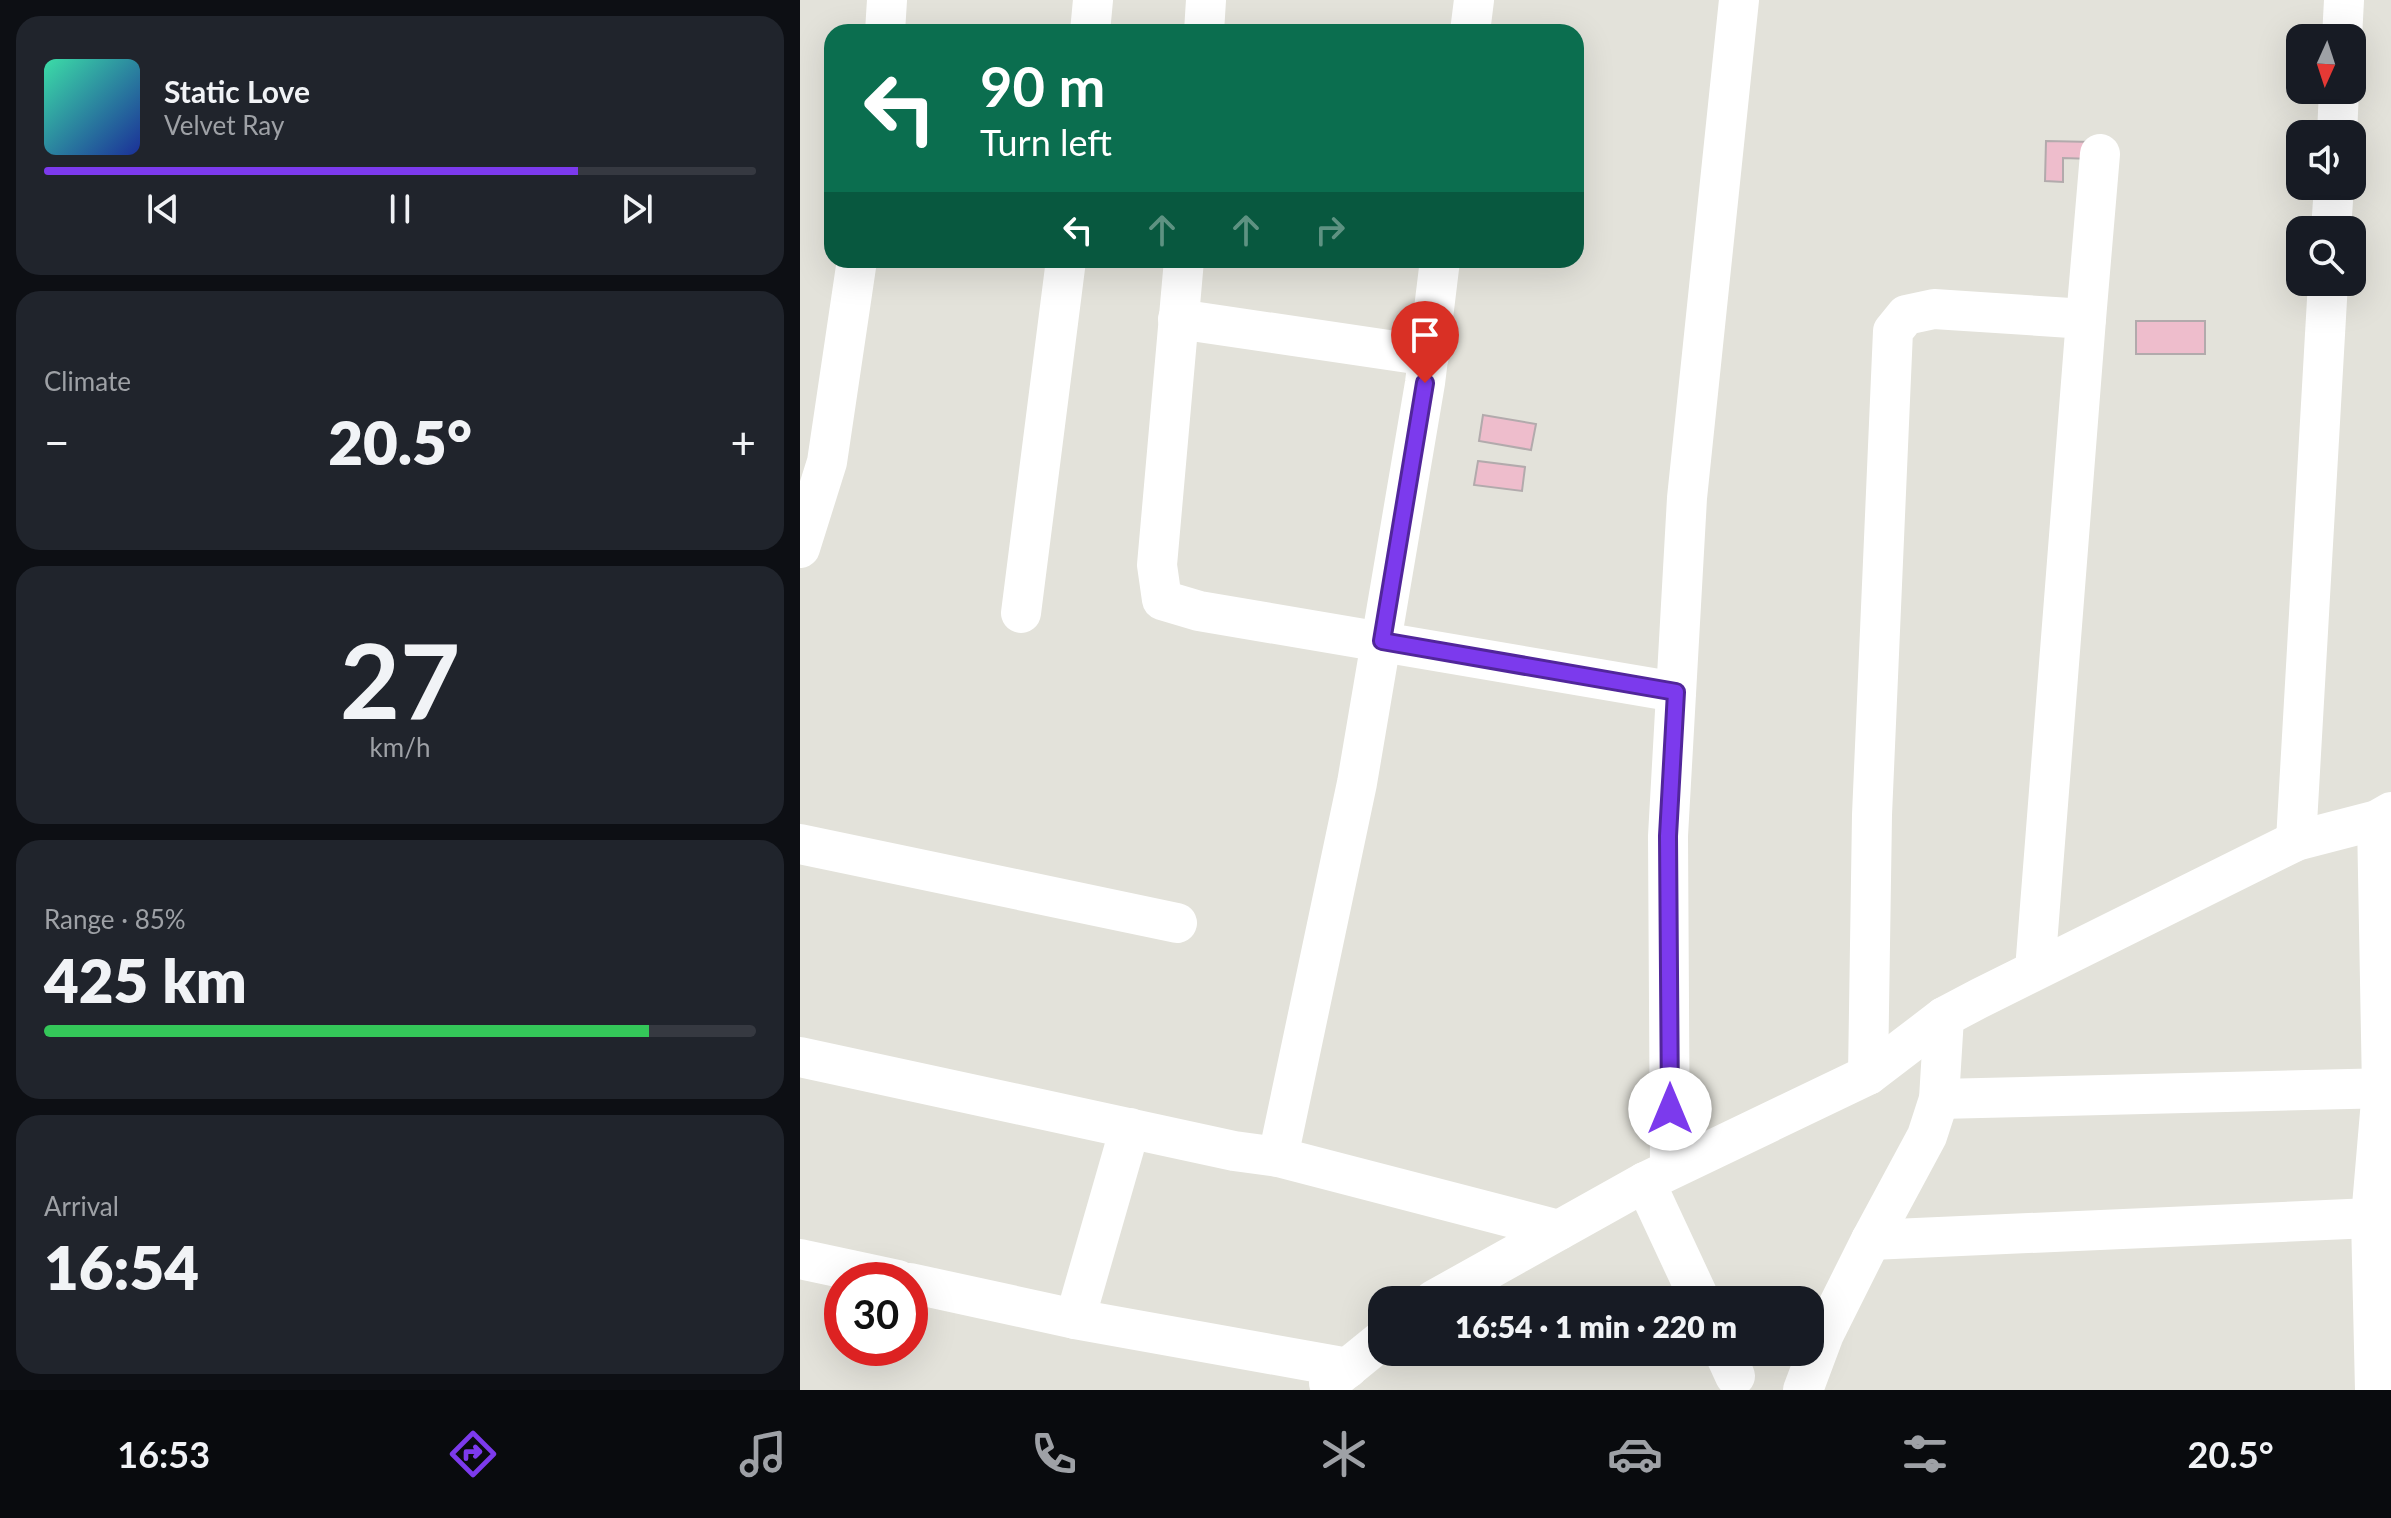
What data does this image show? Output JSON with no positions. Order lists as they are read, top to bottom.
{
  "north": "bottom",
  "page": {
    "turn": ["90 m", "Turn left"],
    "song": ["Static Love", "Velvet Ray"],
    "tile": [
      "Climate",
      ["27", "km/h"],
      ["Range · 85%", "425 km"],
      ["Arrival", "16:54"]
    ],
    "heat": ["−", "20.5°", "+"],
    "limit": "30",
    "trip": "16:54 · 1 min · 220 m",
    "tabs": ["16:53", "20.5°"]
  }
}
